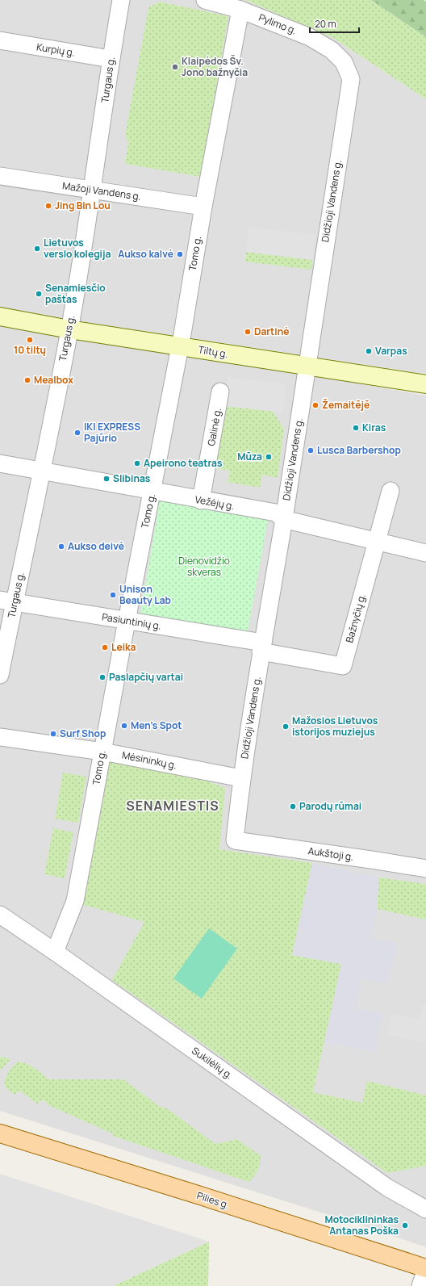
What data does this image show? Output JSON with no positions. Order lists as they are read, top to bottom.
{
  "streets": {
    "main road": ["Pilies g."],
    "street": [
      "Pylimo g.",
      "Kurpių g.",
      "Turgaus g.",
      "Mažoji Vandens g.",
      "Didžioji Vandens g.",
      "Tomo g.",
      "Tiltų g.",
      "Galinė g.",
      "Vežėjų g.",
      "Bažnyčių g.",
      "Pasiuntinių g.",
      "Mėsininkų g.",
      "Aukštoji g.",
      "Sukilėlių g."
    ]
  },
  "crossings": [
    ["Pylimo g.", "Didžioji Vandens g."],
    ["Pylimo g.", "Tomo g."],
    ["Kurpių g.", "Turgaus g."],
    ["Turgaus g.", "Mažoji Vandens g."],
    ["Turgaus g.", "Tiltų g."],
    ["Turgaus g.", "Vežėjų g."],
    ["Turgaus g.", "Pasiuntinių g."],
    ["Mažoji Vandens g.", "Tomo g."],
    ["Didžioji Vandens g.", "Tiltų g."],
    ["Didžioji Vandens g.", "Vežėjų g."],
    ["Didžioji Vandens g.", "Bažnyčių g."],
    ["Didžioji Vandens g.", "Pasiuntinių g."],
    ["Didžioji Vandens g.", "Mėsininkų g."],
    ["Didžioji Vandens g.", "Aukštoji g."],
    ["Tomo g.", "Tiltų g."],
    ["Tomo g.", "Vežėjų g."],
    ["Tomo g.", "Pasiuntinių g."],
    ["Tomo g.", "Mėsininkų g."],
    ["Tomo g.", "Sukilėlių g."],
    ["Galinė g.", "Vežėjų g."],
    ["Vežėjų g.", "Bažnyčių g."],
    ["Bažnyčių g.", "Pasiuntinių g."]
  ],
  "districts": ["SENAMIESTIS"],
  "parks": ["Dienovidžio skveras"],
  "places": [
    "Klaipėdos Šv. Jono bažnyčia",
    "Jing Bin Lou",
    "Lietuvos verslo kolegija",
    "Aukso kalvė",
    "Senamiesčio paštas",
    "Dartinė",
    "10 tiltų",
    "Varpas",
    "Mealbox",
    "Žemaitējē",
    "Kiras",
    "IKI EXPRESS Pajūrio",
    "Lusca Barbershop",
    "Mūza",
    "Apeirono teatras",
    "Slibinas",
    "Aukso deivė",
    "Unison Beauty Lab",
    "Leika",
    "Paslapčių vartai",
    "Men's Spot",
    "Mažosios Lietuvos istorijos muziejus",
    "Surf Shop",
    "Parodų rūmai",
    "Motociklininkas Antanas Poška"
  ],
  "scale_bar": "20 m"
}
